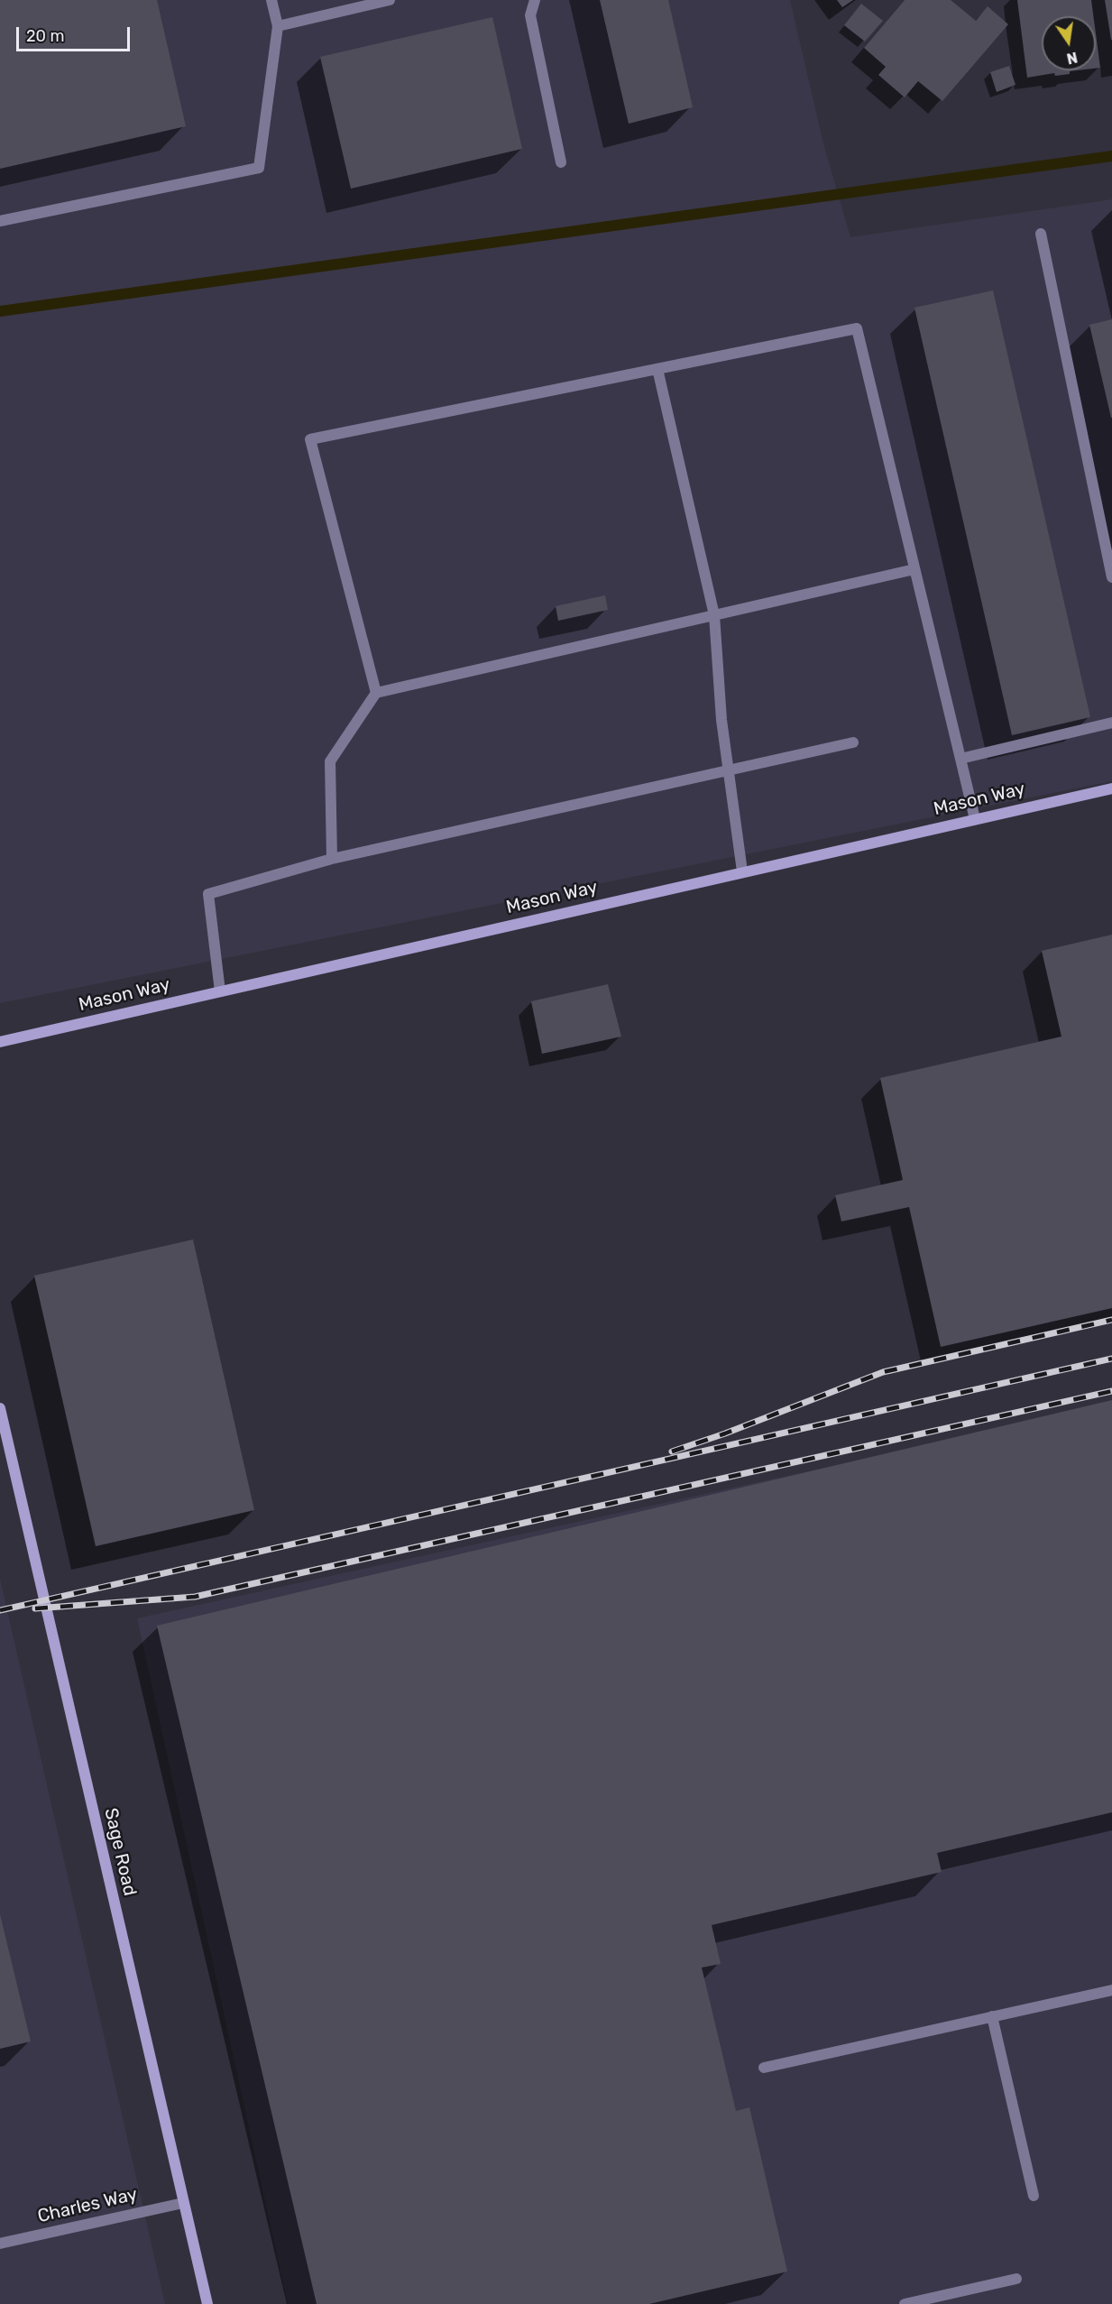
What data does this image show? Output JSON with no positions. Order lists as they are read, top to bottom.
{
  "streets": {
    "street": ["Mason Way", "Sage Road", "Charles Way"]
  },
  "crossings": [
    ["Sage Road", "Charles Way"]
  ],
  "scale_bar": "20 m",
  "north": "bottom"
}
